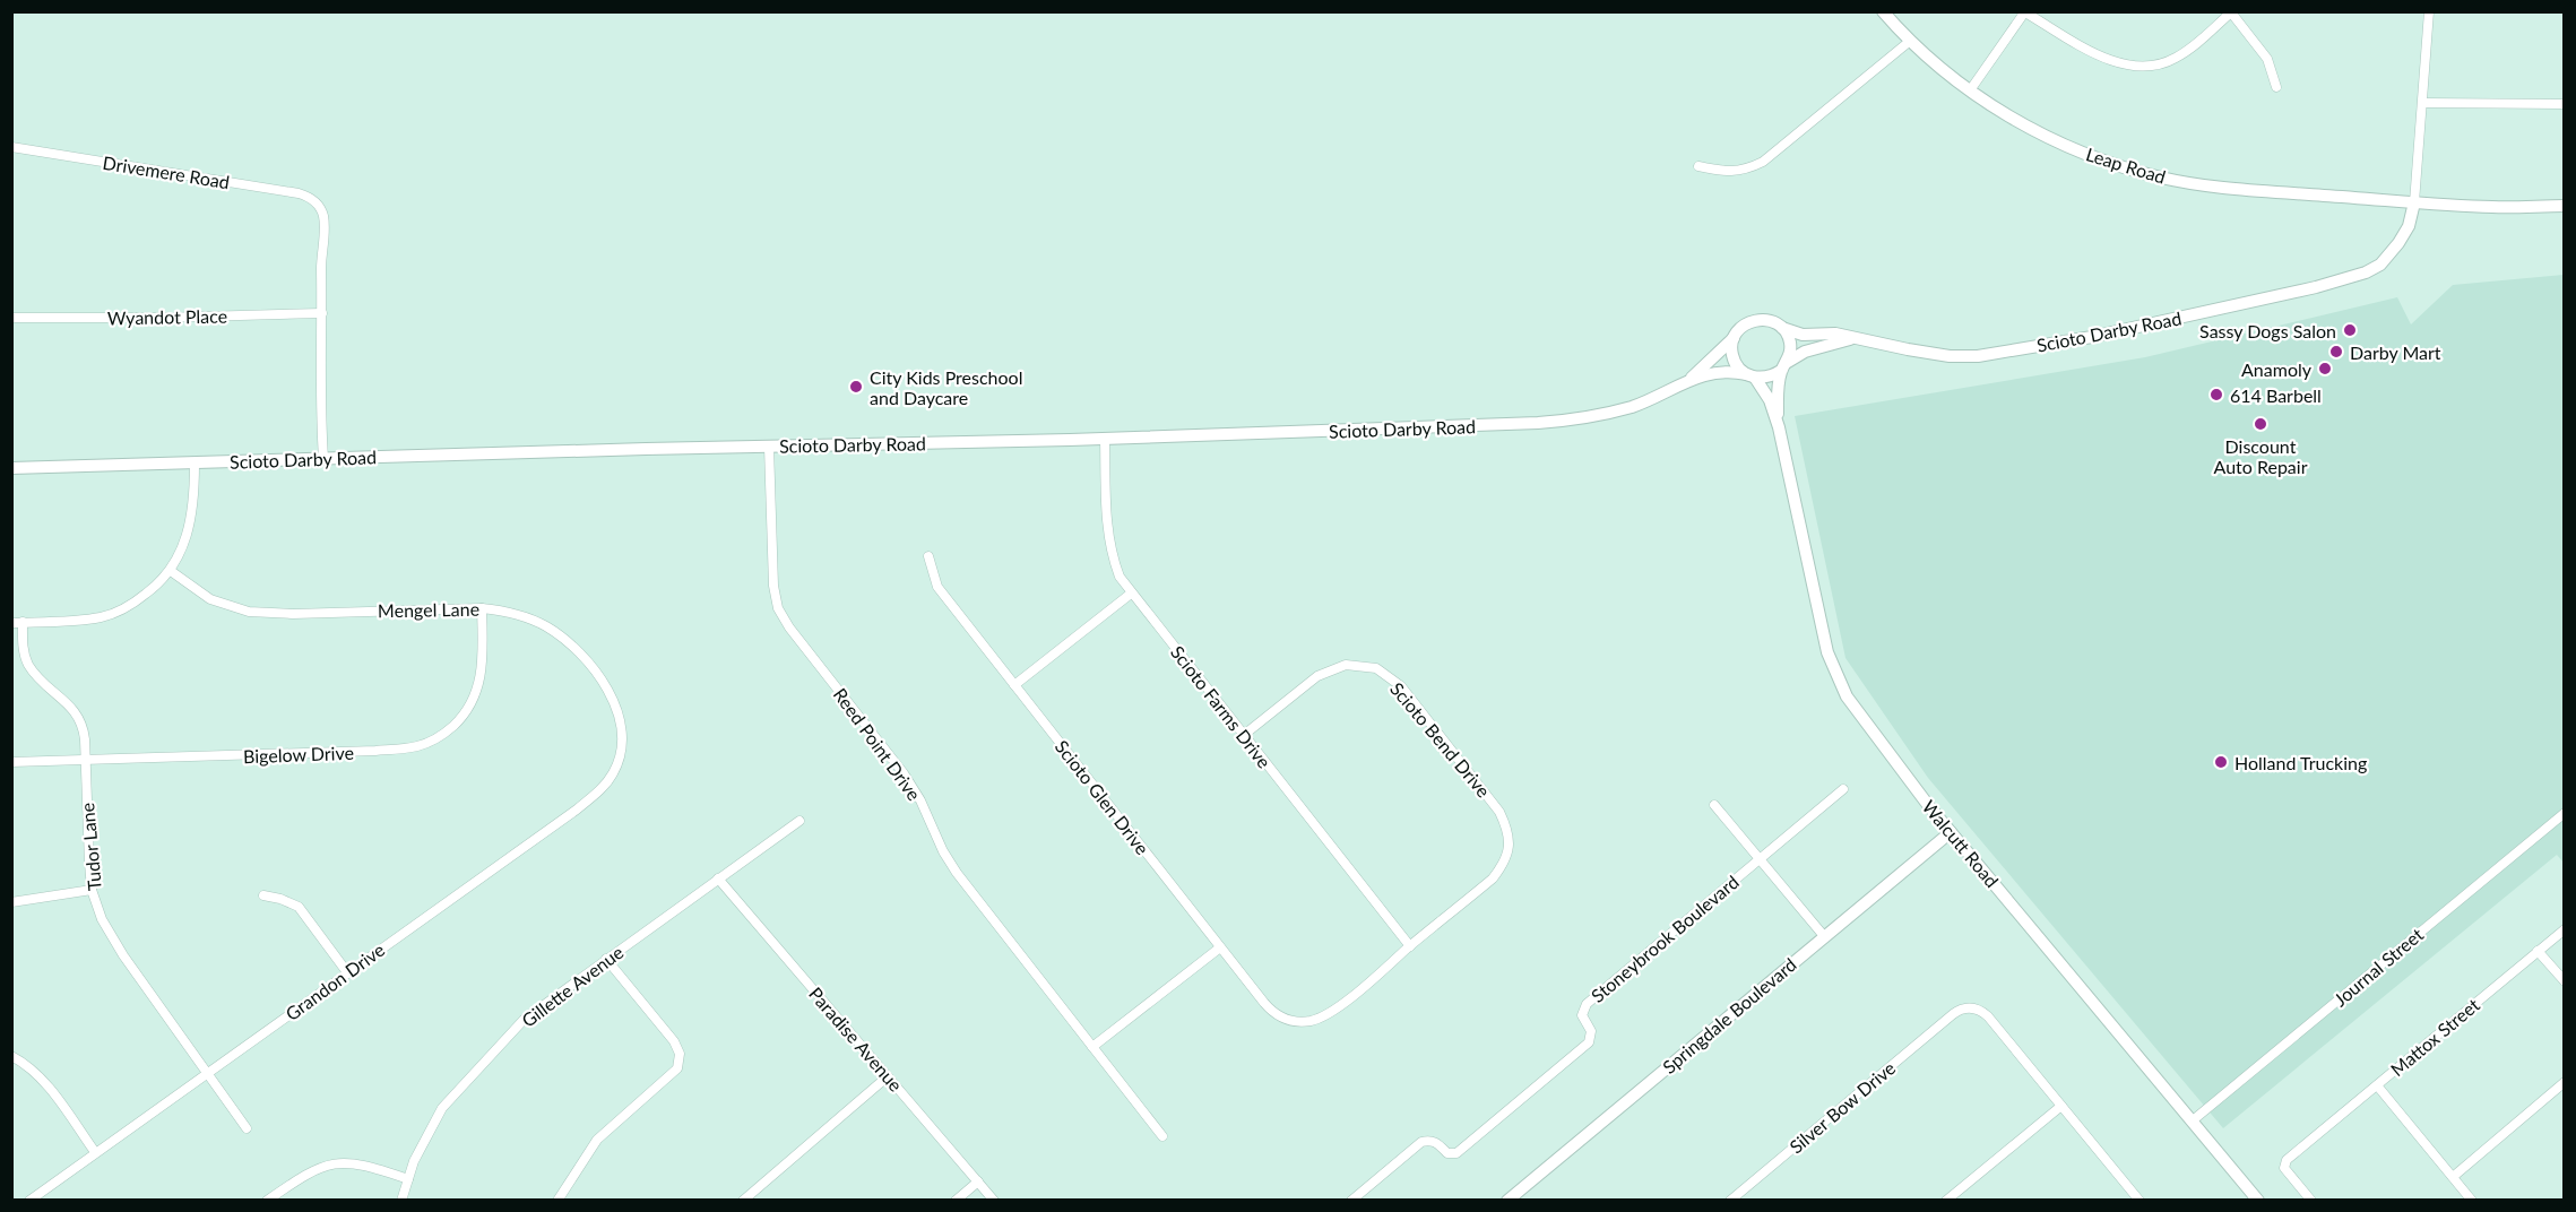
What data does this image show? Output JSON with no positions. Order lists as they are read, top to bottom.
{
  "streets": {
    "main road": [
      "Leap Road",
      "Scioto Darby Road",
      "Walcutt Road",
      "Springdale Boulevard"
    ],
    "street": [
      "Drivemere Road",
      "Wyandot Place",
      "Mengel Lane",
      "Scioto Farms Drive",
      "Scioto Bend Drive",
      "Reed Point Drive",
      "Bigelow Drive",
      "Scioto Glen Drive",
      "Tudor Lane",
      "Stoneybrook Boulevard",
      "Journal Street",
      "Grandon Drive",
      "Gillette Avenue",
      "Mattox Street",
      "Paradise Avenue",
      "Silver Bow Drive"
    ]
  },
  "crossings": [
    ["Leap Road", "Scioto Darby Road"],
    ["Drivemere Road", "Wyandot Place"],
    ["Scioto Darby Road", "Scioto Farms Drive"],
    ["Scioto Darby Road", "Reed Point Drive"],
    ["Scioto Darby Road", "Walcutt Road"],
    ["Mengel Lane", "Bigelow Drive"],
    ["Mengel Lane", "Grandon Drive"],
    ["Scioto Farms Drive", "Scioto Bend Drive"],
    ["Scioto Farms Drive", "Scioto Glen Drive"],
    ["Scioto Bend Drive", "Scioto Glen Drive"],
    ["Bigelow Drive", "Tudor Lane"],
    ["Walcutt Road", "Journal Street"],
    ["Walcutt Road", "Springdale Boulevard"],
    ["Tudor Lane", "Grandon Drive"],
    ["Gillette Avenue", "Paradise Avenue"]
  ],
  "places": [
    "Sassy Dogs Salon",
    "Darby Mart",
    "Anamoly",
    "City Kids Preschool and Daycare",
    "614 Barbell",
    "Discount Auto Repair",
    "Holland Trucking"
  ]
}
